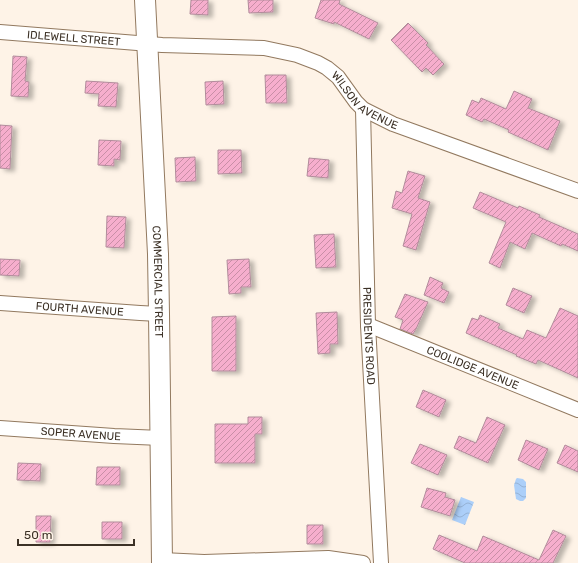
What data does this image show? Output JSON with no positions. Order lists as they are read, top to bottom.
{
  "streets": {
    "main road": ["COMMERCIAL STREET"],
    "street": [
      "IDLEWELL STREET",
      "WILSON AVENUE",
      "FOURTH AVENUE",
      "PRESIDENTS ROAD",
      "COOLIDGE AVENUE",
      "SOPER AVENUE"
    ]
  },
  "crossings": [
    ["IDLEWELL STREET", "WILSON AVENUE"],
    ["IDLEWELL STREET", "COMMERCIAL STREET"],
    ["WILSON AVENUE", "COMMERCIAL STREET"],
    ["WILSON AVENUE", "PRESIDENTS ROAD"],
    ["COMMERCIAL STREET", "FOURTH AVENUE"],
    ["COMMERCIAL STREET", "SOPER AVENUE"],
    ["PRESIDENTS ROAD", "COOLIDGE AVENUE"]
  ],
  "scale_bar": "50 m"
}
